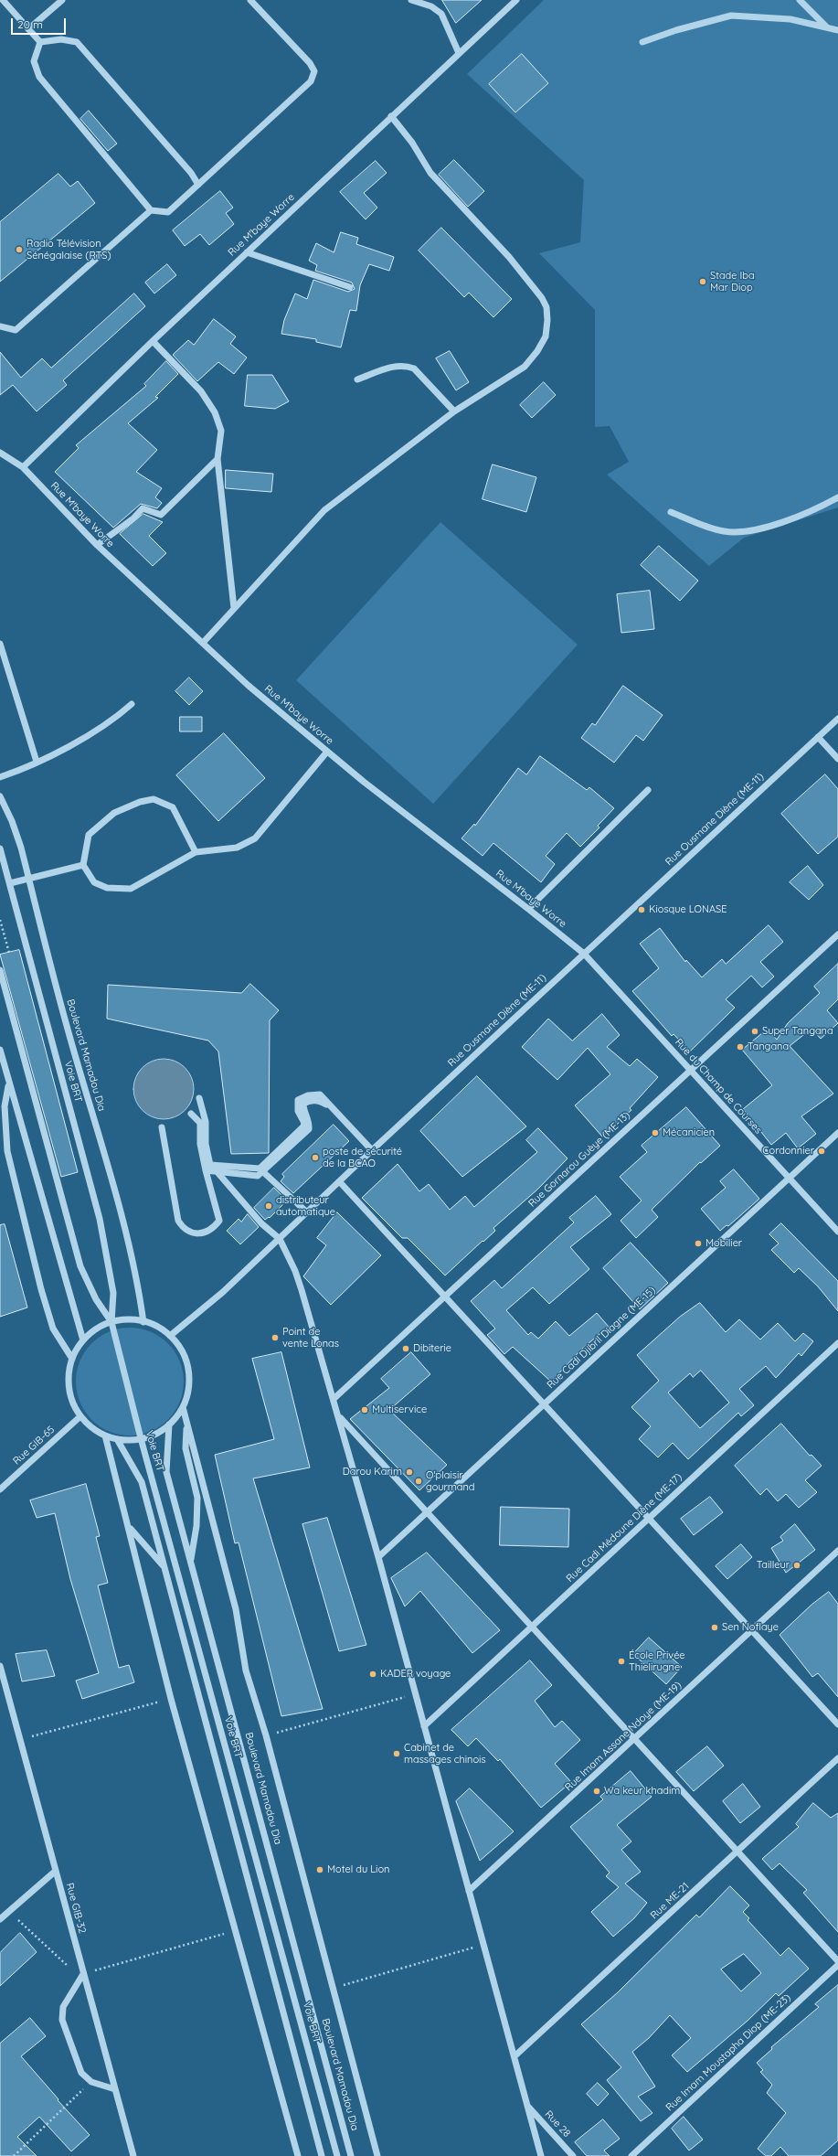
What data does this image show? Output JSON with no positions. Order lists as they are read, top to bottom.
{
  "streets": {
    "street": [
      "Rue M'baye Worre",
      "Rue Ousmane Diène (ME-11)",
      "Boulevard Mamadou Dia",
      "Voie BRT",
      "Rue du Champ de Courses",
      "Rue Gornarou Guèye (ME-13)",
      "Rue Cadi Djibril Diagne (ME-15)",
      "Rue GIB-65",
      "Rue Cadi Médoune Diène (ME-17)",
      "Rue Imam Assane Ndoye (ME-19)",
      "Rue ME-21",
      "Rue GIB-32",
      "Rue Imam Moustapha Diop (ME-23)",
      "Rue 28"
    ]
  },
  "crossings": [
    ["Rue M'baye Worre", "Rue Ousmane Diène (ME-11)"],
    ["Rue M'baye Worre", "Rue du Champ de Courses"],
    ["Rue Ousmane Diène (ME-11)", "Rue du Champ de Courses"],
    ["Rue du Champ de Courses", "Rue Gornarou Guèye (ME-13)"],
    ["Rue du Champ de Courses", "Rue Cadi Djibril Diagne (ME-15)"]
  ],
  "places": [
    "Radio Télévision Sénégalaise (RTS)",
    "Stade Iba Mar Diop",
    "Kiosque LONASE",
    "Super Tangana",
    "Tangana",
    "Mécanicien",
    "Cordonnier",
    "poste de sécurité de la BCAO",
    "distributeur automatique",
    "Mobilier",
    "Point de vente Lonas",
    "Dibiterie",
    "Multiservice",
    "Darou Karim",
    "O'plaisir gourmand",
    "Tailleur",
    "Sen Noflaye",
    "École Privée Thielirugne",
    "KADER voyage",
    "Cabinet de massages chinois",
    "Wa keur khadim",
    "Motel du Lion"
  ],
  "scale_bar": "20 m"
}
